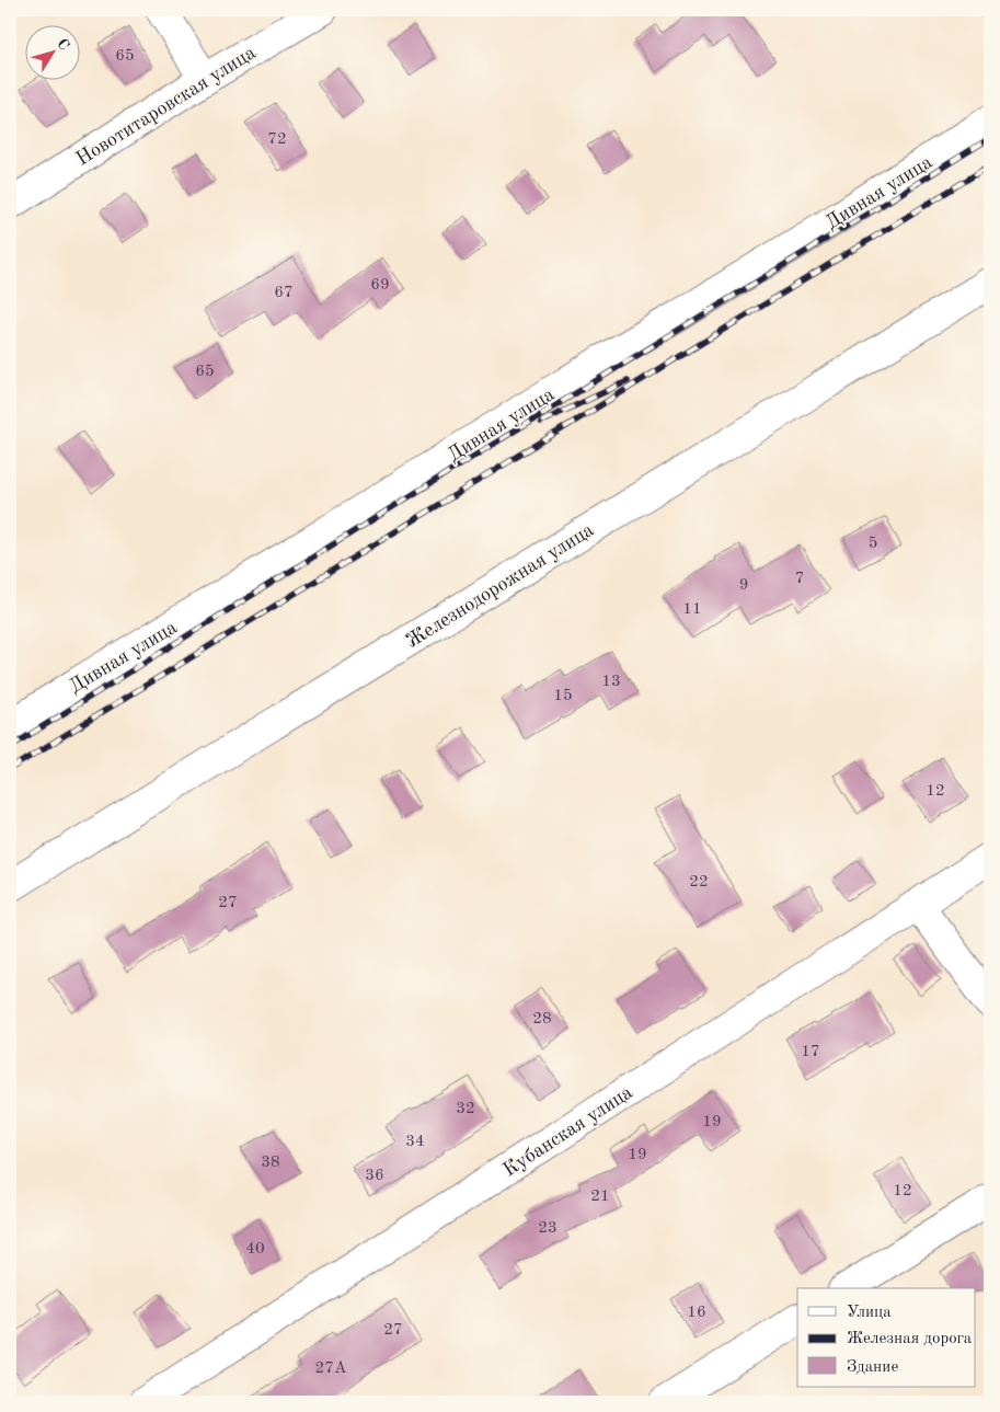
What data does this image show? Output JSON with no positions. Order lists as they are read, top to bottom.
{
  "streets": {
    "street": [
      "Новотитаровская улица",
      "Дивная улица",
      "Железнодорожная улица",
      "Кубанская улица"
    ]
  },
  "house_numbers": [
    "65",
    "72",
    "69",
    "67",
    "65",
    "5",
    "7",
    "9",
    "11",
    "13",
    "15",
    "12",
    "22",
    "27",
    "28",
    "17",
    "32",
    "19",
    "34",
    "19",
    "38",
    "36",
    "12",
    "21",
    "23",
    "40",
    "16",
    "27",
    "27А"
  ],
  "legend": ["Улица", "Железная дорога", "Здание"],
  "north": "top right"
}
